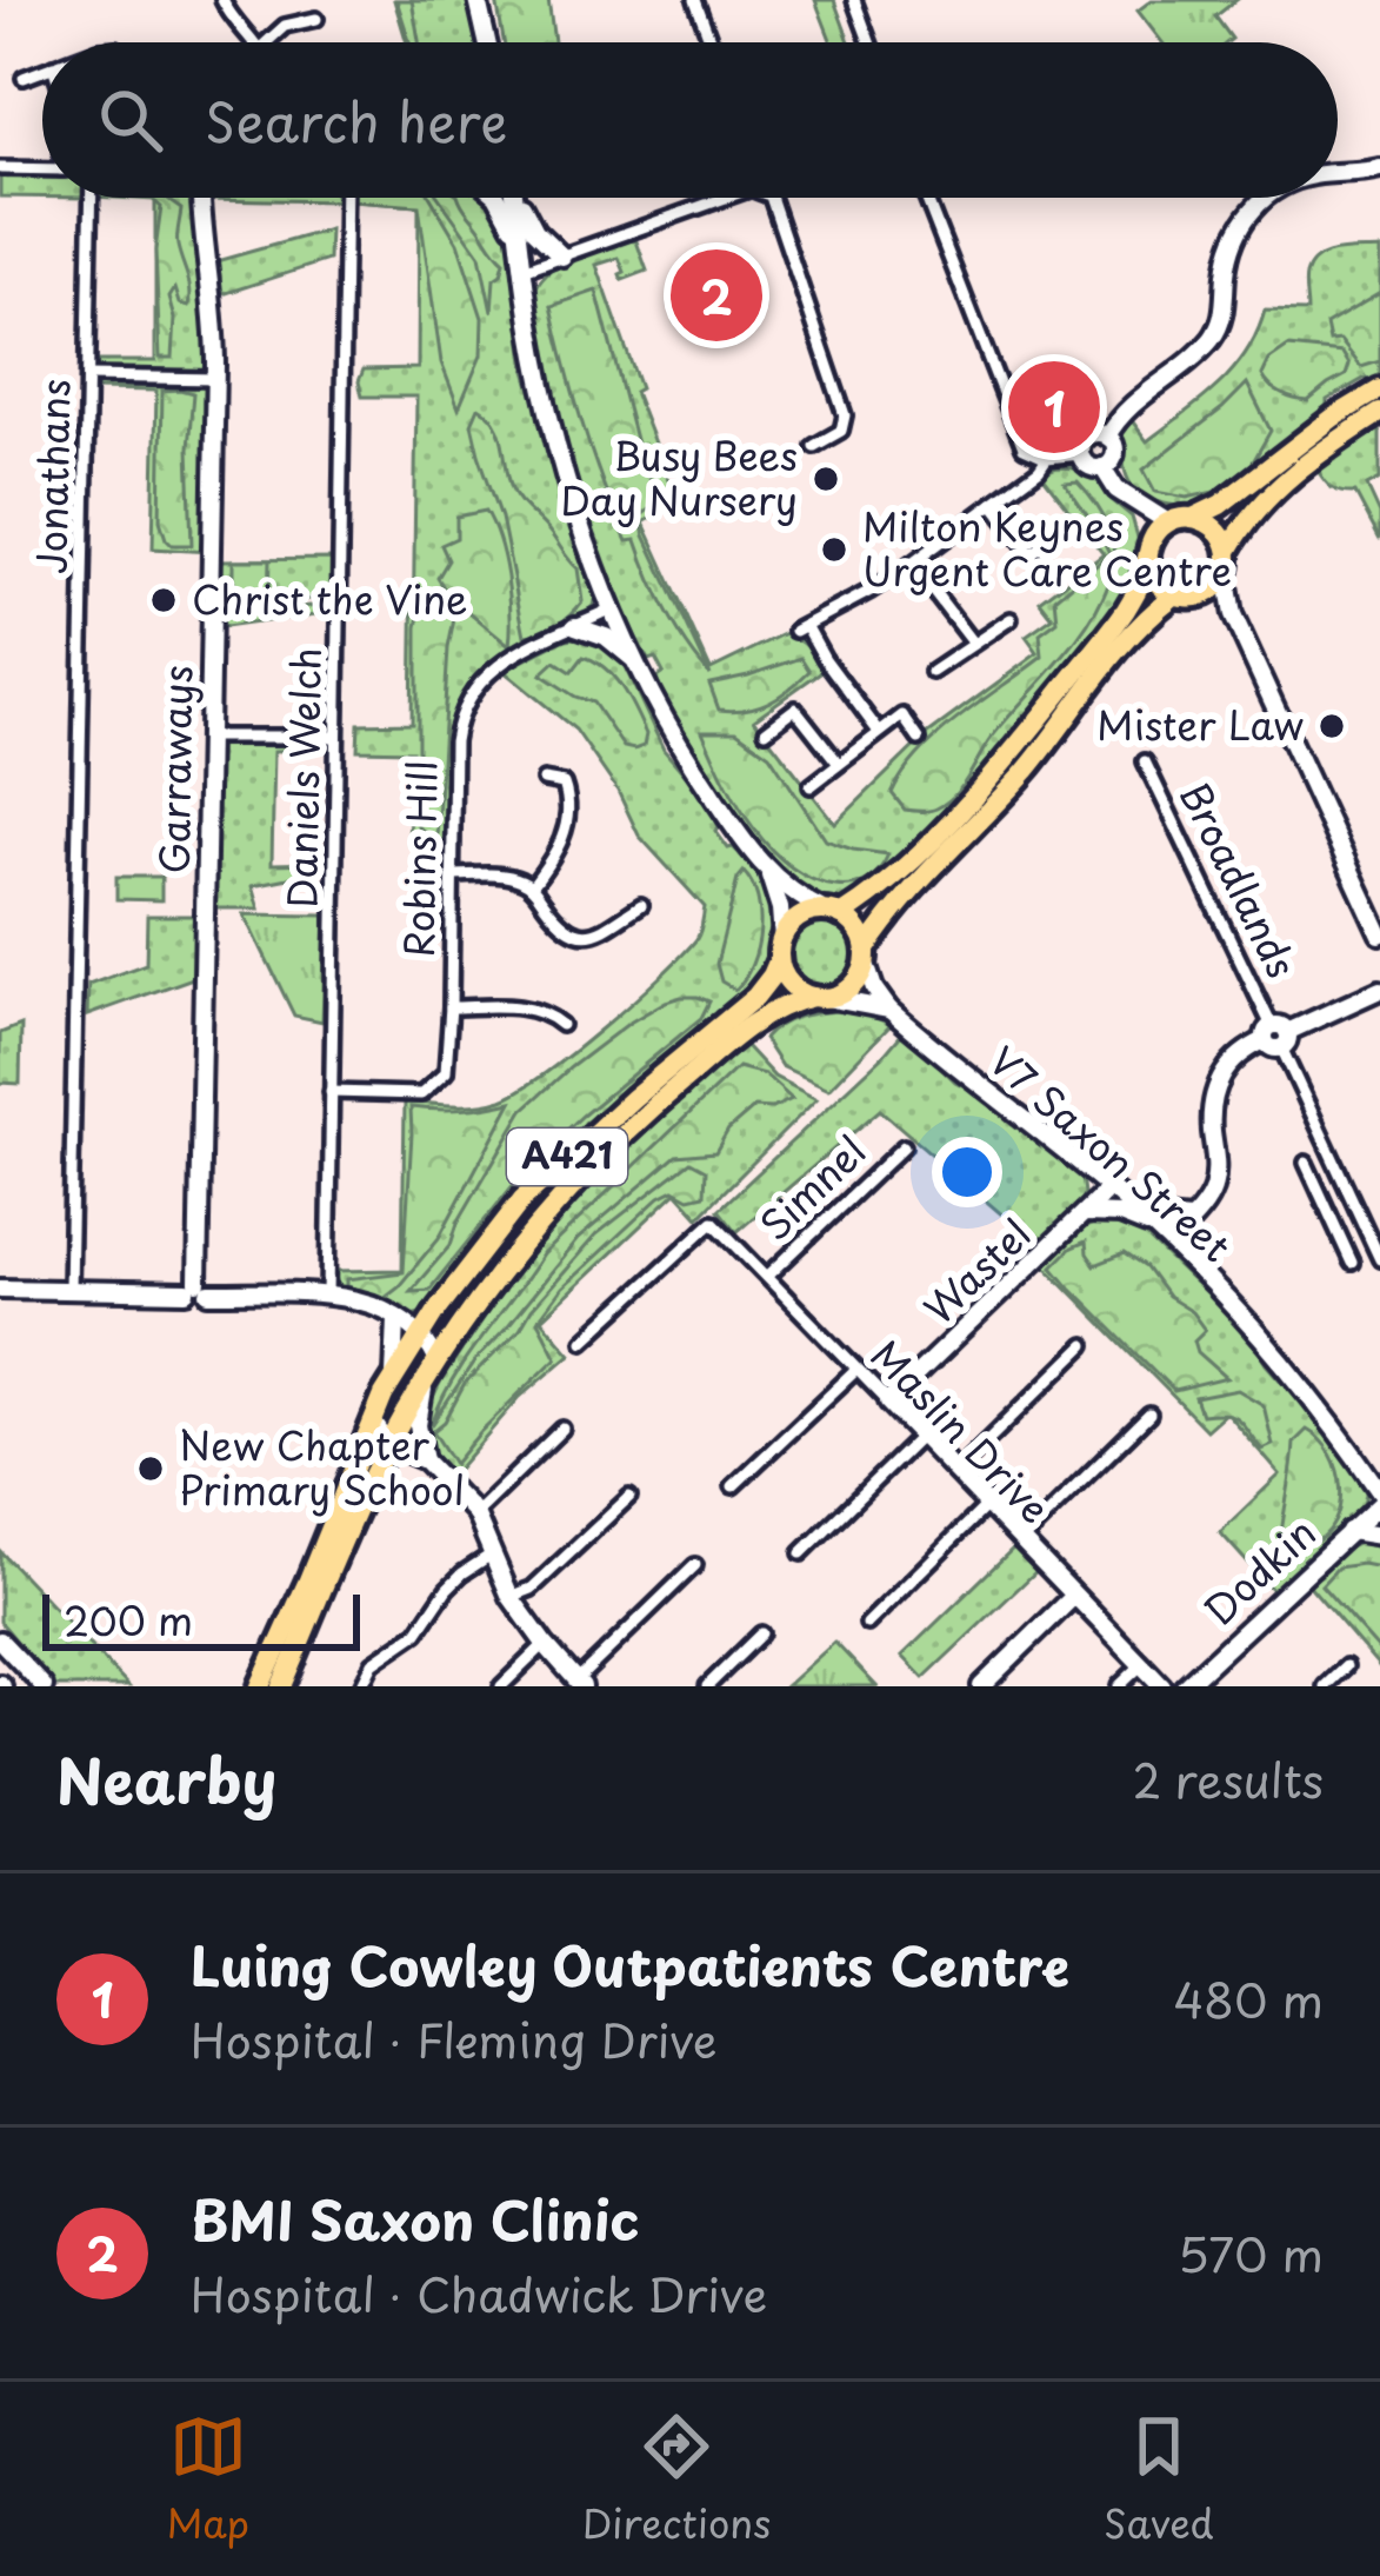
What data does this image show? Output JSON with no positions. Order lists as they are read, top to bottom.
{
  "streets": {
    "highway": ["A421"],
    "street": [
      "Jonathans",
      "Garraways",
      "Daniels Welch",
      "Robins Hill",
      "Broadlands",
      "V7 Saxon Street",
      "Simnel",
      "Wastel",
      "Maslin Drive",
      "Dodkin"
    ]
  },
  "crossings": [
    ["Daniels Welch", "Robins Hill"],
    ["V7 Saxon Street", "A421"],
    ["V7 Saxon Street", "Wastel"],
    ["Simnel", "Maslin Drive"],
    ["Wastel", "Maslin Drive"]
  ],
  "places": [
    "Busy Bees Day Nursery",
    "Milton Keynes Urgent Care Centre",
    "Christ the Vine",
    "Mister Law",
    "New Chapter Primary School"
  ],
  "scale_bar": "200 m",
  "page": {
    "search": "Search here",
    "pins": ["2", "1"],
    "scale": "200 m",
    "heading": ["Nearby", "2 results"],
    "list": [
      {
        "mark": "1",
        "name": "Luing Cowley Outpatients Centre",
        "note": "Hospital · Fleming Drive",
        "value": "480 m"
      },
      {
        "mark": "2",
        "name": "BMI Saxon Clinic",
        "note": "Hospital · Chadwick Drive",
        "value": "570 m"
      }
    ],
    "nav": ["Map", "Directions", "Saved"]
  }
}
